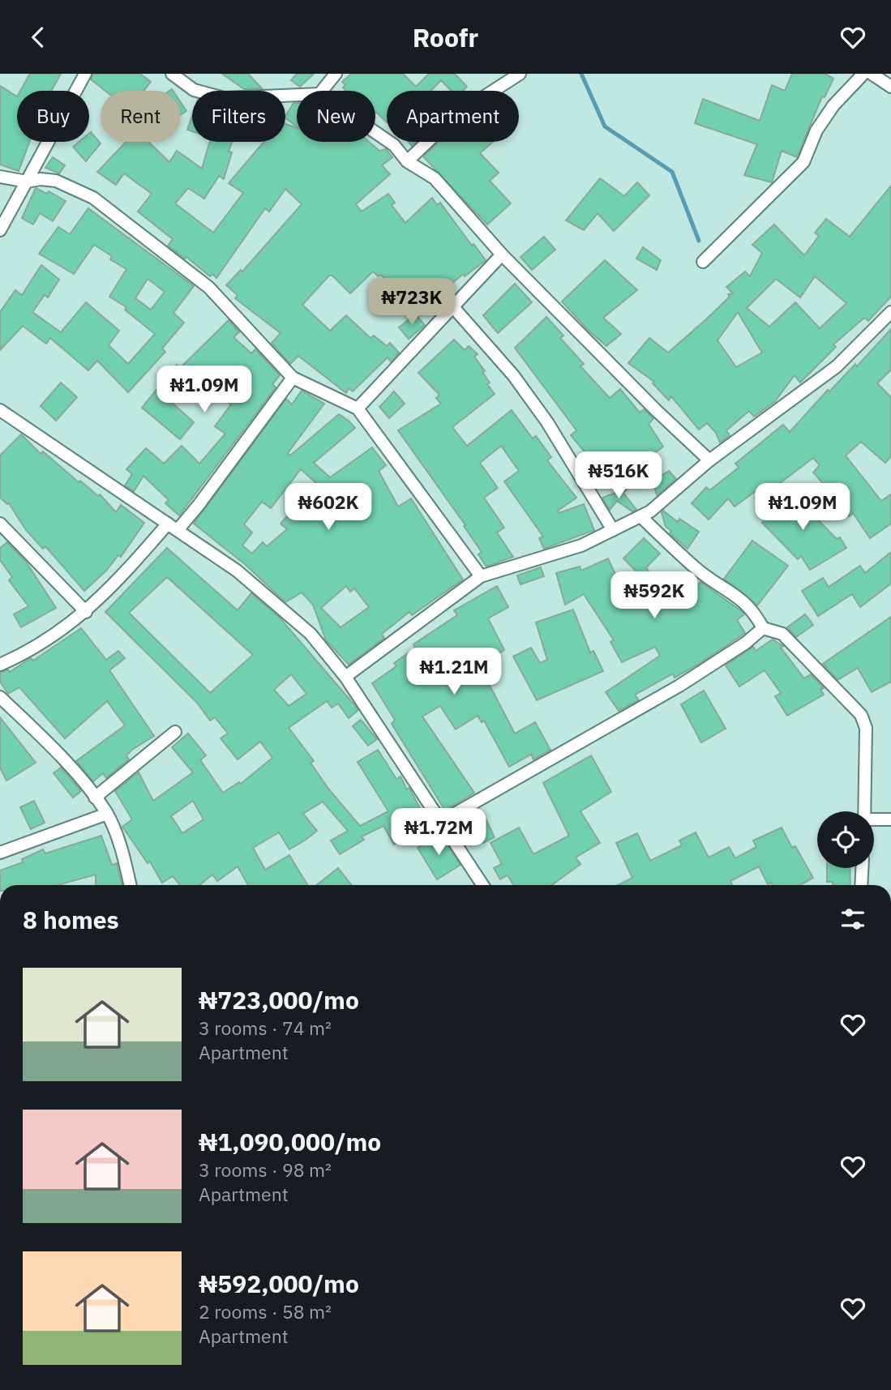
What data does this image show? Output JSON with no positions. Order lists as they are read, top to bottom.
{
  "page": {
    "header": "Roofr",
    "chip": [
      "Buy",
      "Rent",
      "Filters",
      "New",
      "Apartment"
    ],
    "price": [
      "₦723K",
      "₦1.09M",
      "₦516K",
      "₦602K",
      "₦1.09M",
      "₦592K",
      "₦1.21M",
      "₦1.72M"
    ],
    "heading": "8 homes",
    "list": [
      {
        "name": "₦723,000/mo",
        "note": "3 rooms · 74 m² · Apartment"
      },
      {
        "name": "₦1,090,000/mo",
        "note": "3 rooms · 98 m² · Apartment"
      },
      {
        "name": "₦592,000/mo",
        "note": "2 rooms · 58 m² · Apartment"
      }
    ]
  }
}
